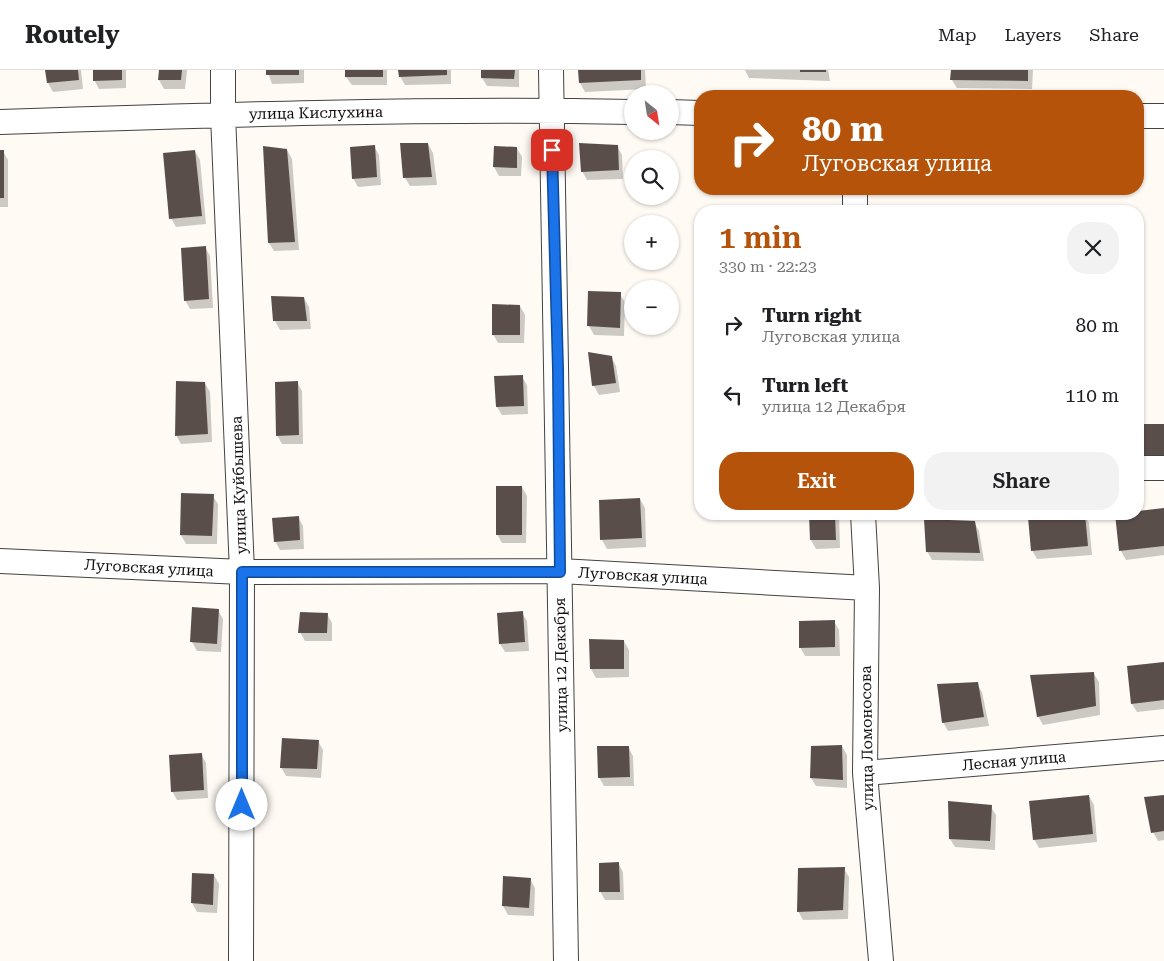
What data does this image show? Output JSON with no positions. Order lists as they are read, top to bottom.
{
  "streets": {
    "street": [
      "улица Кислухина",
      "улица Куйбышева",
      "Луговская улица",
      "улица 12 Декабря",
      "улица Ломоносова",
      "Лесная улица"
    ]
  },
  "crossings": [
    ["улица Кислухина", "улица Куйбышева"],
    ["улица Кислухина", "улица 12 Декабря"],
    ["улица Куйбышева", "Луговская улица"],
    ["Луговская улица", "улица 12 Декабря"],
    ["Луговская улица", "улица Ломоносова"],
    ["улица Ломоносова", "Лесная улица"]
  ],
  "north": "bottom right",
  "page": {
    "header": "Routely",
    "nav": ["Map", "Layers", "Share"],
    "map_buttons": ["+", "−"],
    "turn": ["80 m", "Луговская улица"],
    "heading": ["1 min", "330 m · 22:23"],
    "list": [
      {
        "name": "Turn right",
        "note": "Луговская улица",
        "value": "80 m"
      },
      {
        "name": "Turn left",
        "note": "улица 12 Декабря",
        "value": "110 m"
      }
    ],
    "buttons": ["Exit", "Share"]
  }
}
